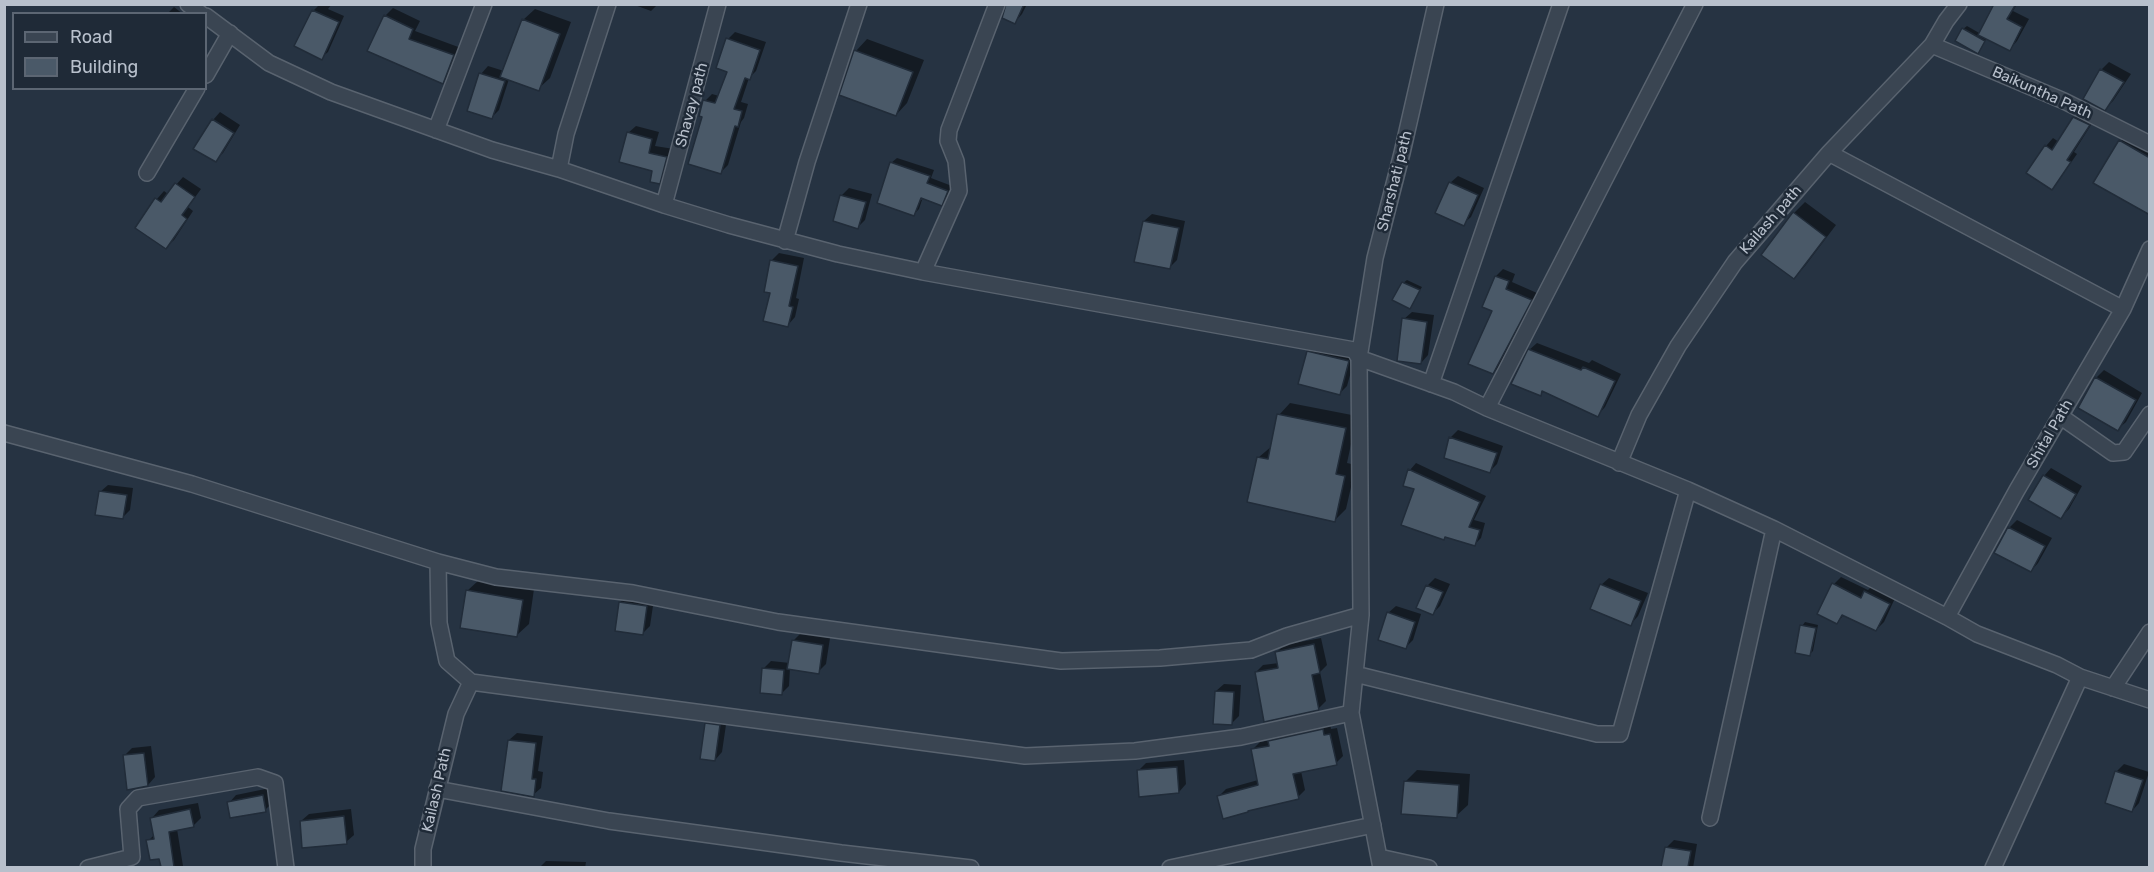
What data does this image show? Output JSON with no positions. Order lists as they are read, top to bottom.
{
  "streets": {
    "street": [
      "Baikuntha Path",
      "Shavay path",
      "Sharshati path",
      "Kailash path",
      "Shital Path",
      "Kailash Path"
    ]
  },
  "crossings": [
    ["Baikuntha Path", "Kailash path"]
  ],
  "legend": ["Road", "Building"]
}
